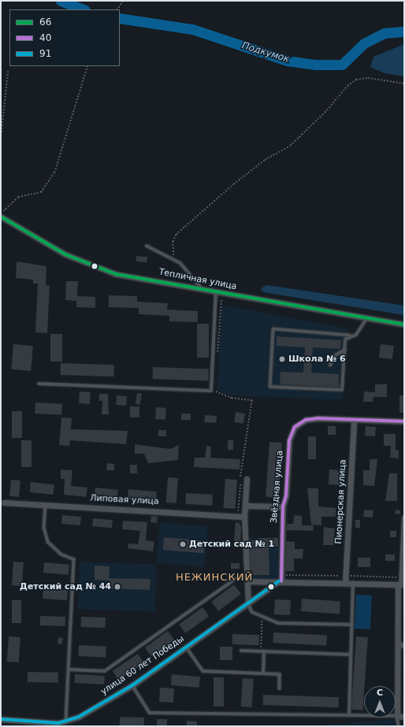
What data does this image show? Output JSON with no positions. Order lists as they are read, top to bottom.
{
  "streets": {
    "street": [
      "Тепличная улица",
      "Звёздная улица",
      "Липовая улица",
      "Пионерская улица",
      "улица 60 лет Победы"
    ]
  },
  "crossings": [
    ["Звёздная улица", "Пионерская улица"],
    ["Звёздная улица", "улица 60 лет Победы"]
  ],
  "districts": ["НЕЖИНСКИЙ"],
  "water": ["Подкумок"],
  "places": ["Школа № 6", "Детский сад № 1", "Детский сад № 44"],
  "lines": ["transit line 66", "transit line 40", "transit line 91"],
  "legend": ["66", "40", "91"],
  "north": "top"
}
